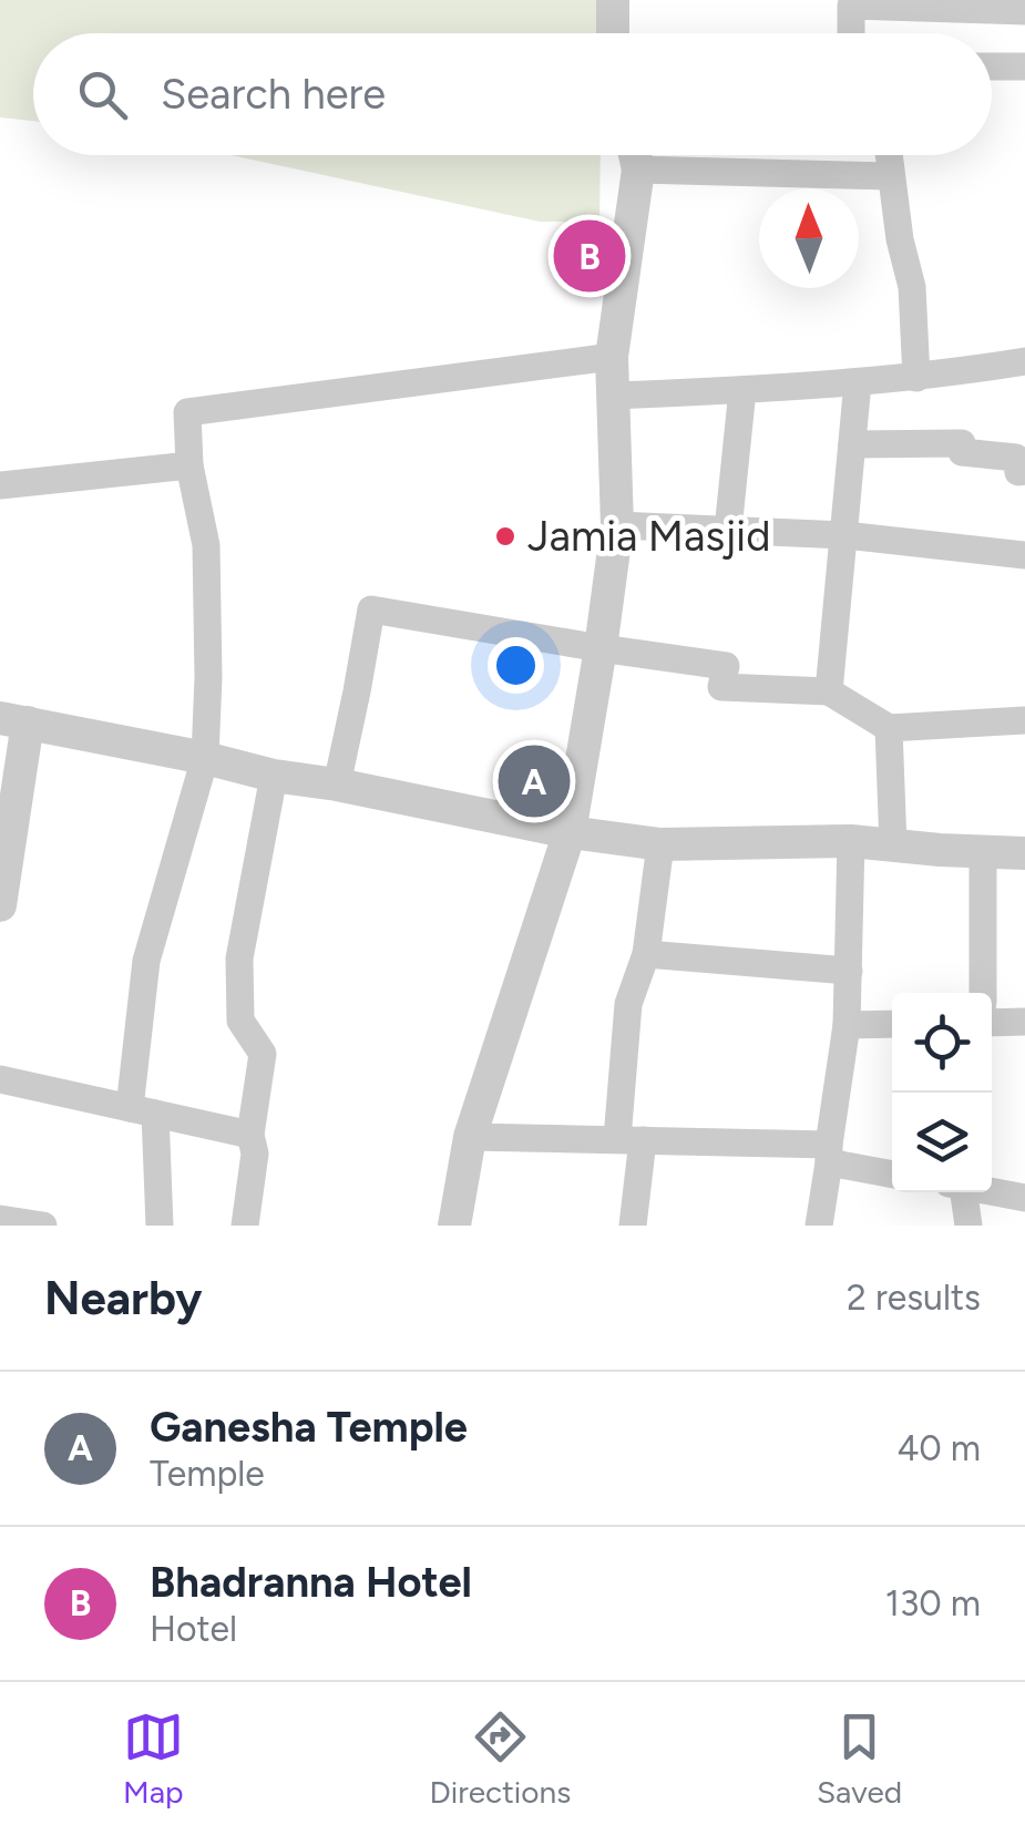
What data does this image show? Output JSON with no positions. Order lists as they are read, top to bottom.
{
  "places": ["Jamia Masjid"],
  "north": "top",
  "page": {
    "search": "Search here",
    "pins": ["B", "A"],
    "heading": ["Nearby", "2 results"],
    "list": [
      {
        "mark": "A",
        "name": "Ganesha Temple",
        "note": "Temple",
        "value": "40 m"
      },
      {
        "mark": "B",
        "name": "Bhadranna Hotel",
        "note": "Hotel",
        "value": "130 m"
      }
    ],
    "nav": ["Map", "Directions", "Saved"]
  }
}
